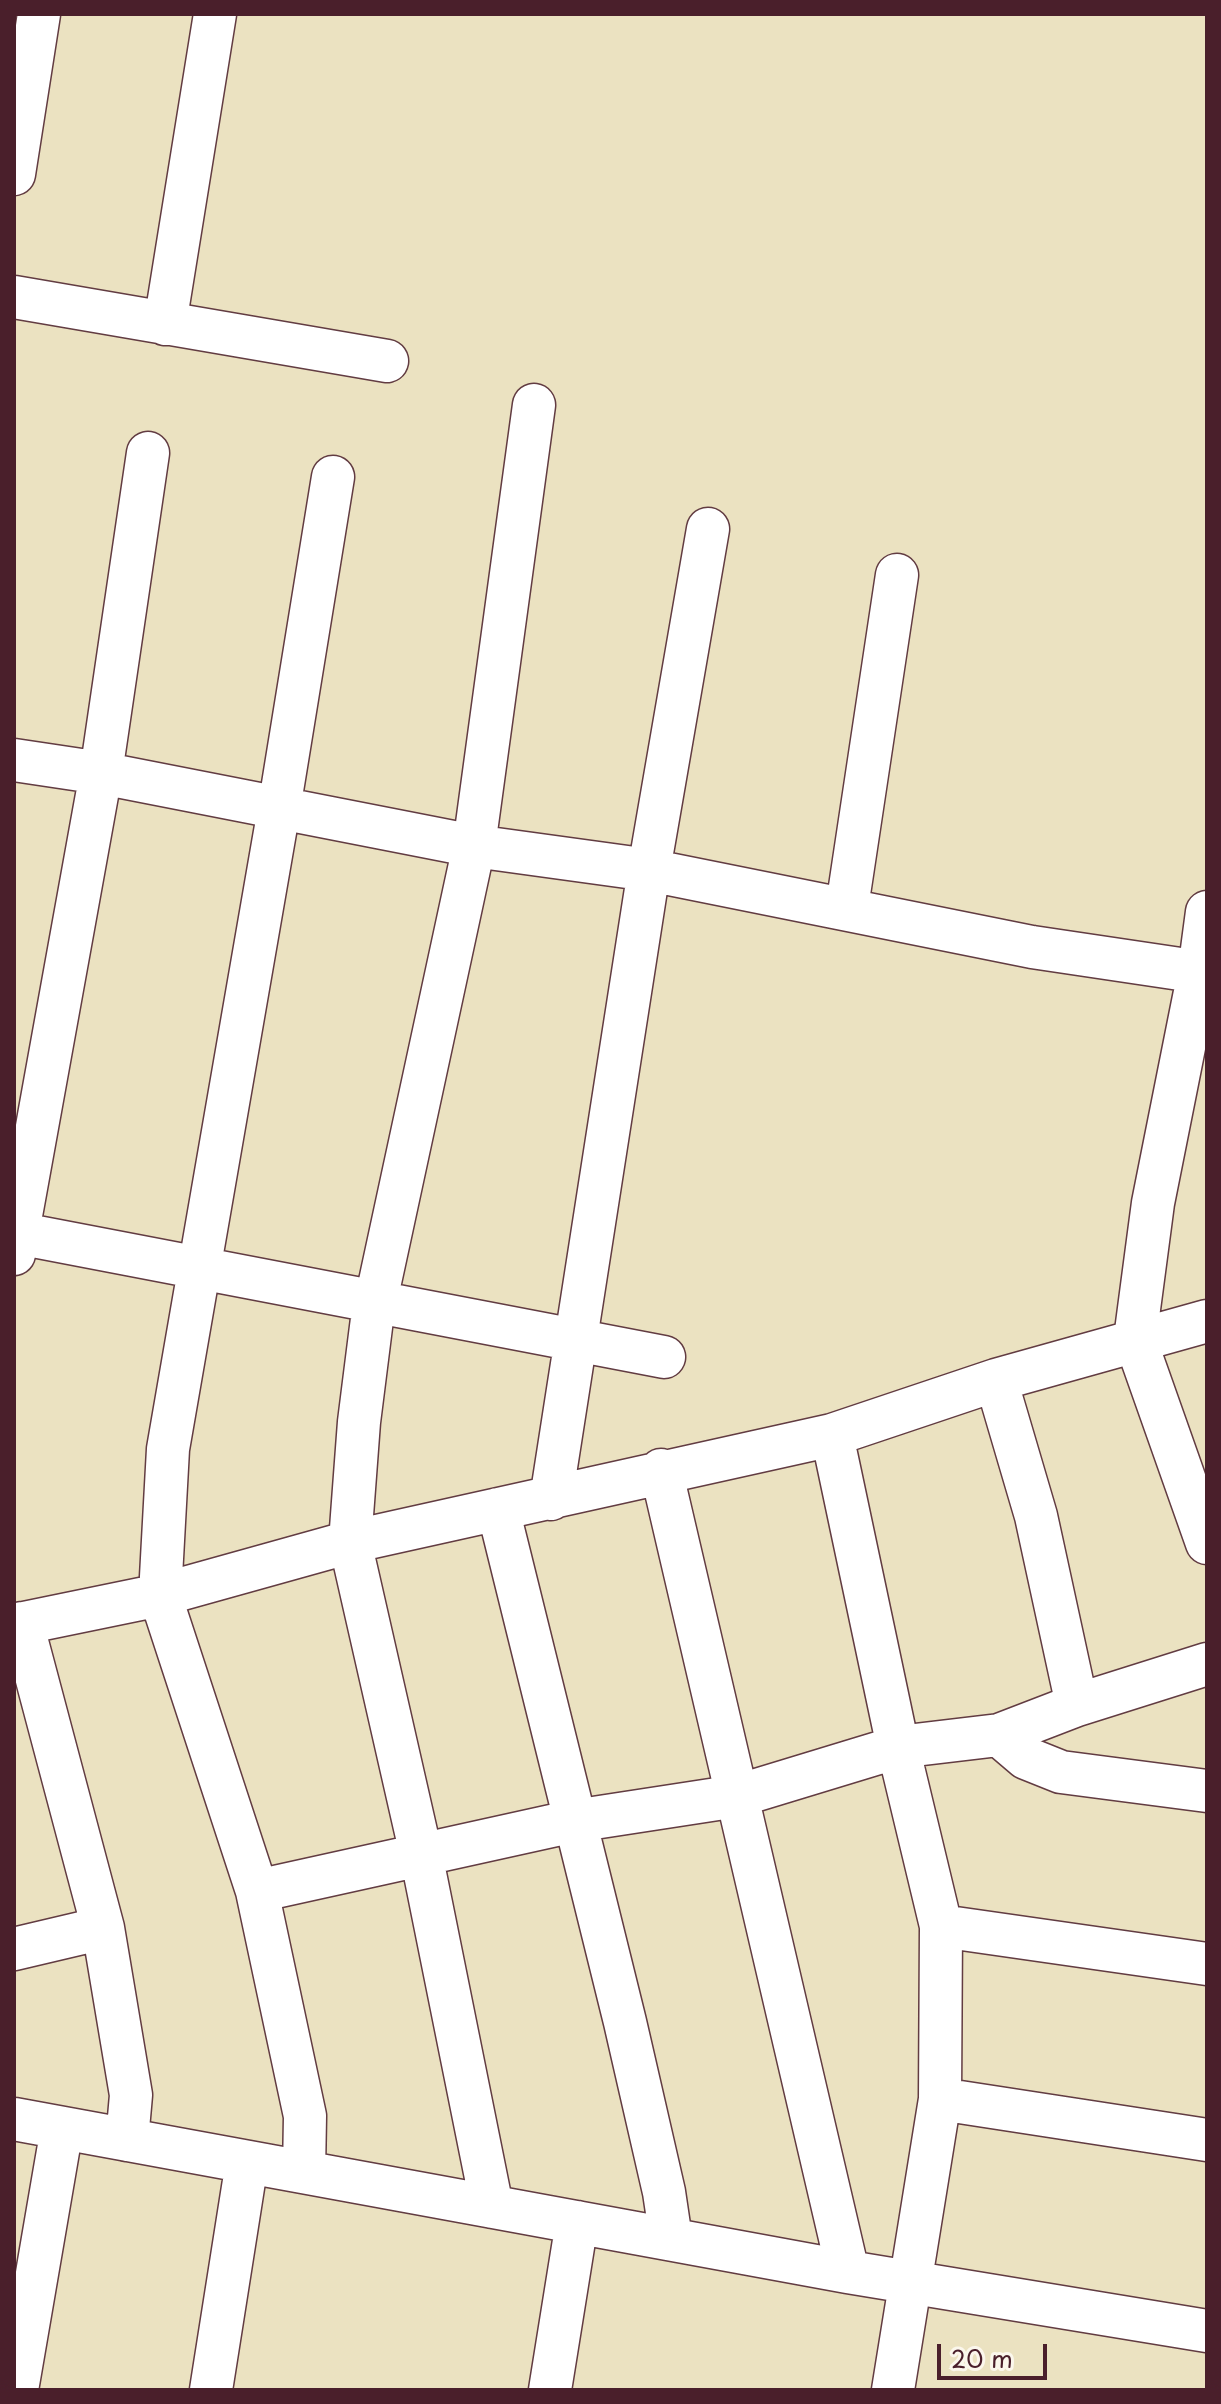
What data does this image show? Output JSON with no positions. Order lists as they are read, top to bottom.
{
  "scale_bar": "20 m"
}
